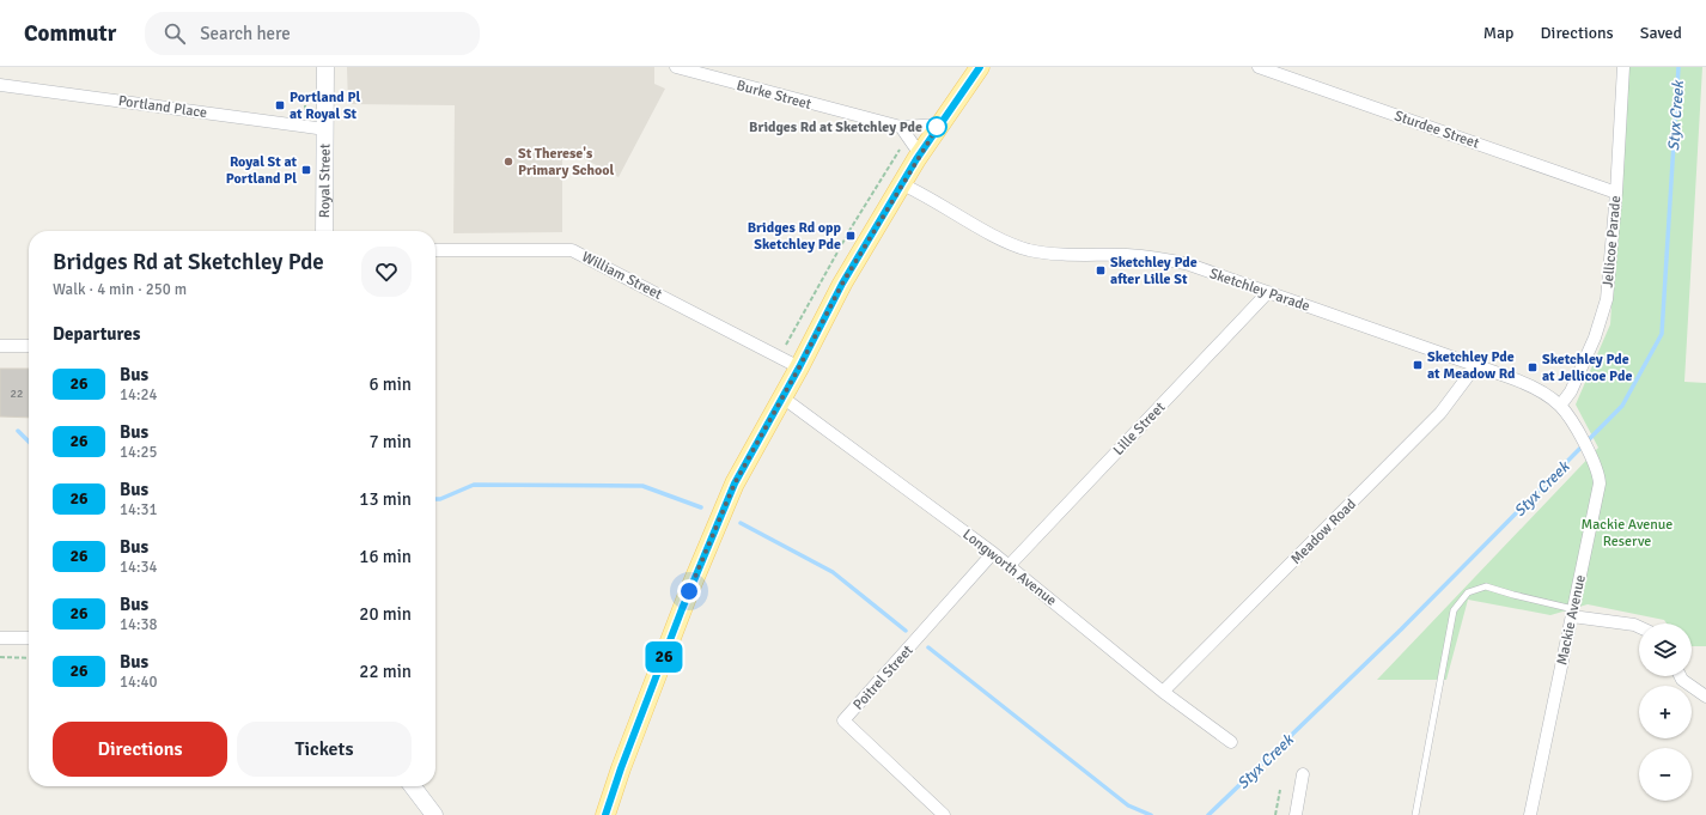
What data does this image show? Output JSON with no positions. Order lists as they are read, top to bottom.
{
  "streets": {
    "main road": ["Royal Street"],
    "street": [
      "Burke Street",
      "Portland Place",
      "Sturdee Street",
      "Jellicoe Parade",
      "William Street",
      "Sketchley Parade",
      "Lille Street",
      "Meadow Road",
      "Longworth Avenue",
      "Mackie Avenue",
      "Poitrel Street"
    ]
  },
  "crossings": [
    ["Portland Place", "Royal Street"],
    ["Sturdee Street", "Jellicoe Parade"],
    ["Jellicoe Parade", "Sketchley Parade"],
    ["Sketchley Parade", "Lille Street"],
    ["Sketchley Parade", "Meadow Road"],
    ["Sketchley Parade", "Mackie Avenue"],
    ["Lille Street", "Longworth Avenue"],
    ["Meadow Road", "Longworth Avenue"],
    ["Longworth Avenue", "Poitrel Street"]
  ],
  "water": ["Styx Creek"],
  "parks": ["Mackie Avenue Reserve"],
  "places": {
    "transit": [
      "Portland Pl at Royal St",
      "Royal St at Portland Pl",
      "Bridges Rd opp Sketchley Pde",
      "Sketchley Pde after Lille St",
      "Sketchley Pde at Meadow Rd",
      "Sketchley Pde at Jellicoe Pde"
    ],
    "other": ["Bridges Rd at Sketchley Pde", "St Therese's Primary School"]
  },
  "lines": ["bus line 26"],
  "house_numbers": ["22"],
  "page": {
    "header": "Commutr",
    "search": "Search here",
    "nav": ["Map", "Directions", "Saved"],
    "on_map": "26",
    "heading": [
      ["Bridges Rd at Sketchley Pde", "Walk · 4 min · 250 m"],
      "Departures"
    ],
    "list": [
      {
        "mark": "26",
        "name": "Bus",
        "note": "14:24",
        "value": "6 min"
      },
      {
        "mark": "26",
        "name": "Bus",
        "note": "14:25",
        "value": "7 min"
      },
      {
        "mark": "26",
        "name": "Bus",
        "note": "14:31",
        "value": "13 min"
      },
      {
        "mark": "26",
        "name": "Bus",
        "note": "14:34",
        "value": "16 min"
      },
      {
        "mark": "26",
        "name": "Bus",
        "note": "14:38",
        "value": "20 min"
      },
      {
        "mark": "26",
        "name": "Bus",
        "note": "14:40",
        "value": "22 min"
      }
    ],
    "map_buttons": ["+", "−"],
    "buttons": ["Directions", "Tickets"]
  }
}
